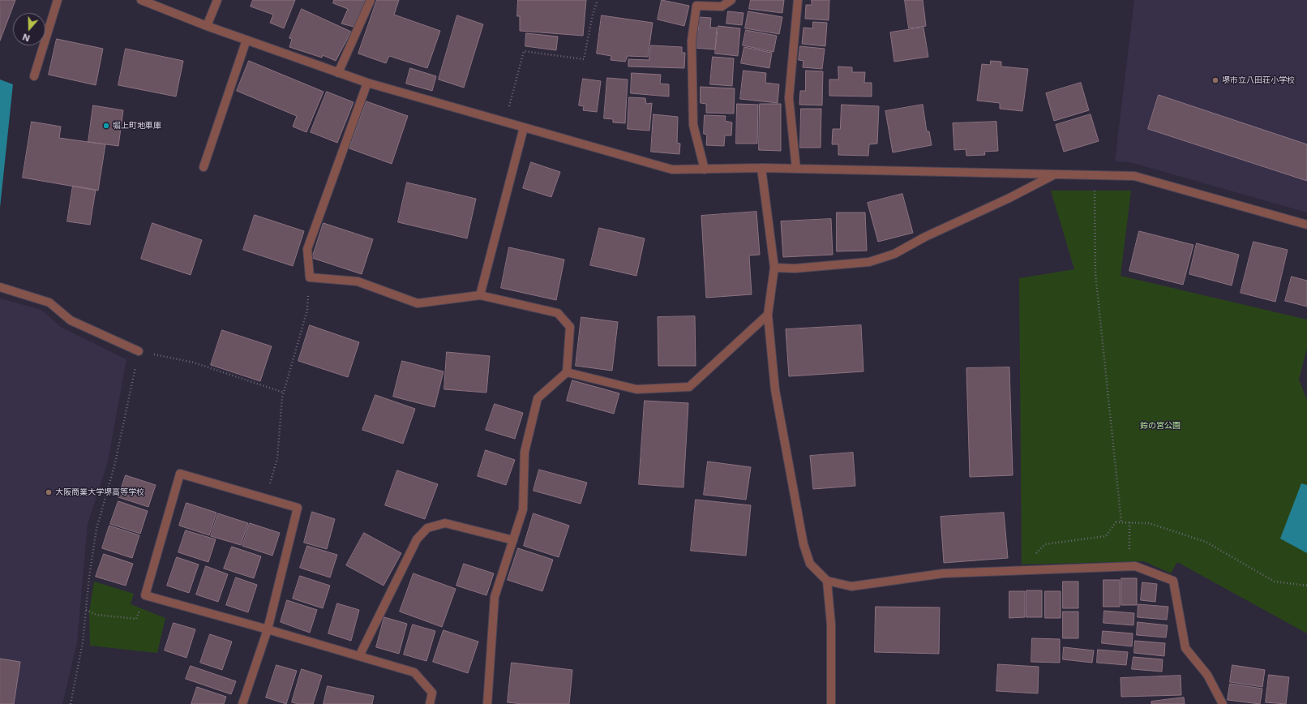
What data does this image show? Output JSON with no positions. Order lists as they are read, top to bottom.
{
  "parks": ["鈴の宮公園"],
  "places": ["堺市立八田荘小学校", "堀上町地車庫", "大阪商業大学堺高等学校"],
  "north": "bottom"
}
